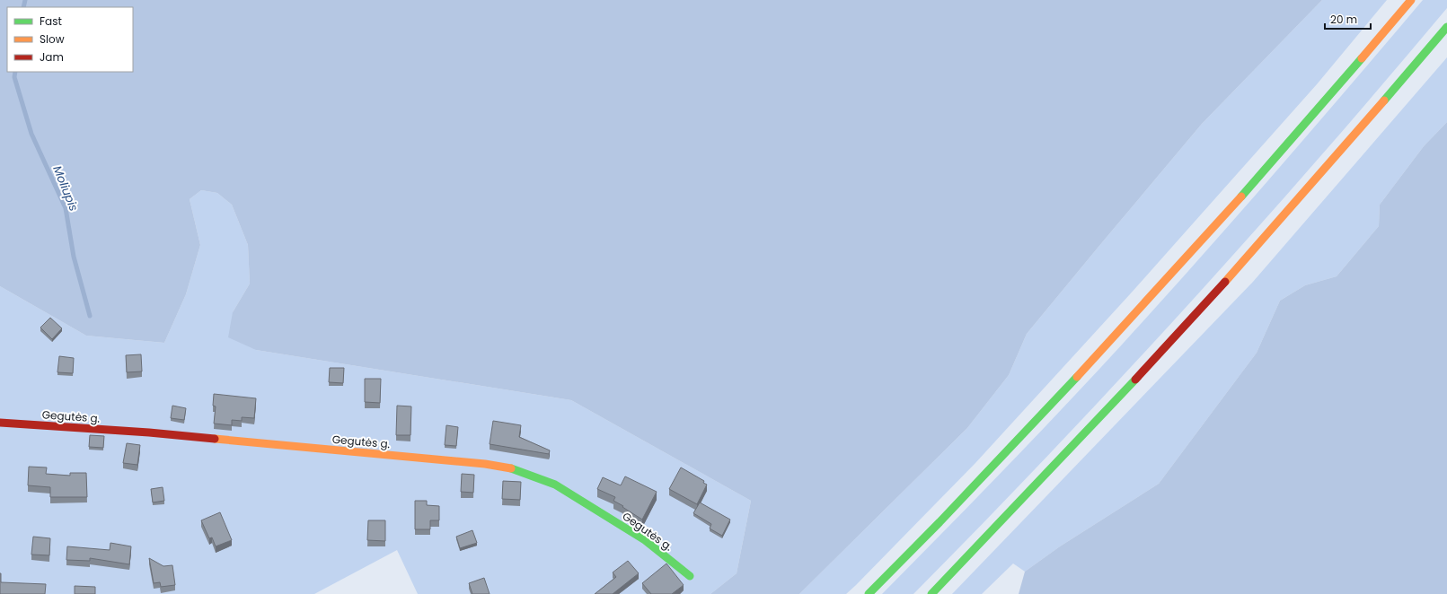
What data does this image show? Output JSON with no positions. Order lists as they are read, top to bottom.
{
  "streets": {
    "main road": ["Gegutės g."]
  },
  "water": ["Moliupis"],
  "legend": ["Fast", "Slow", "Jam"],
  "scale_bar": "20 m"
}
